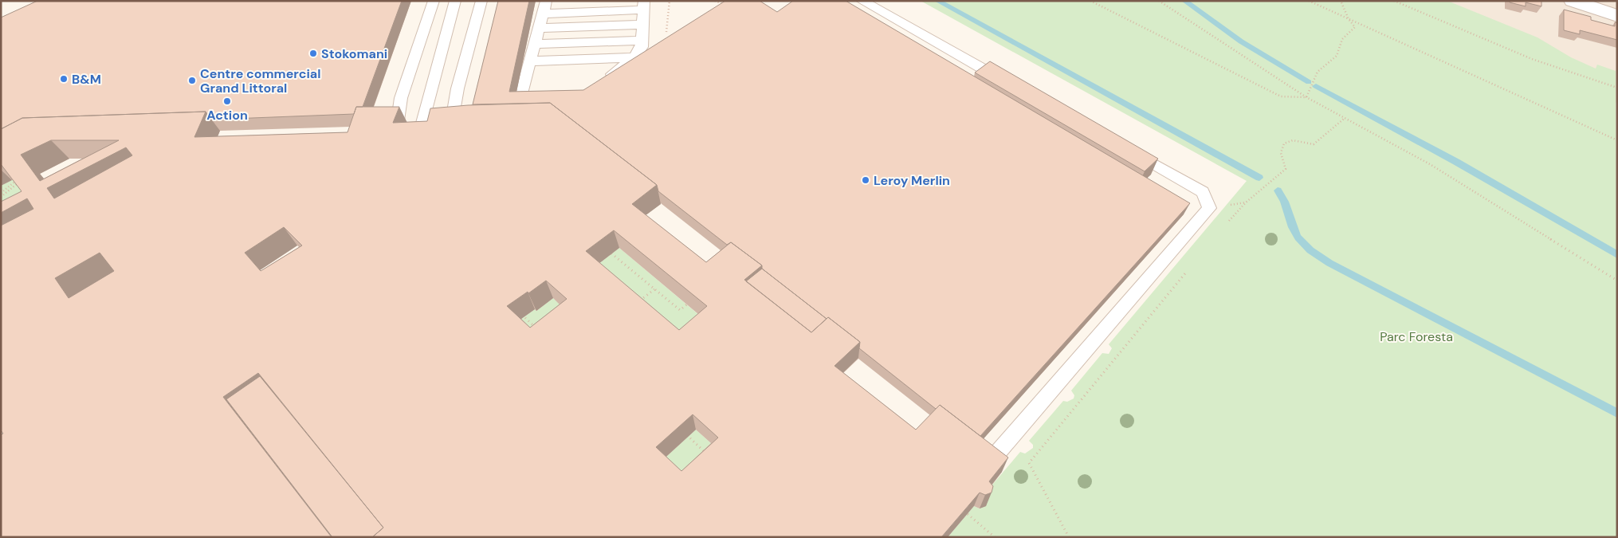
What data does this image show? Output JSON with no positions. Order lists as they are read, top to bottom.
{
  "parks": ["Parc Foresta"],
  "places": [
    "Stokomani",
    "B&M",
    "Centre commercial Grand Littoral",
    "Action",
    "Leroy Merlin"
  ]
}
